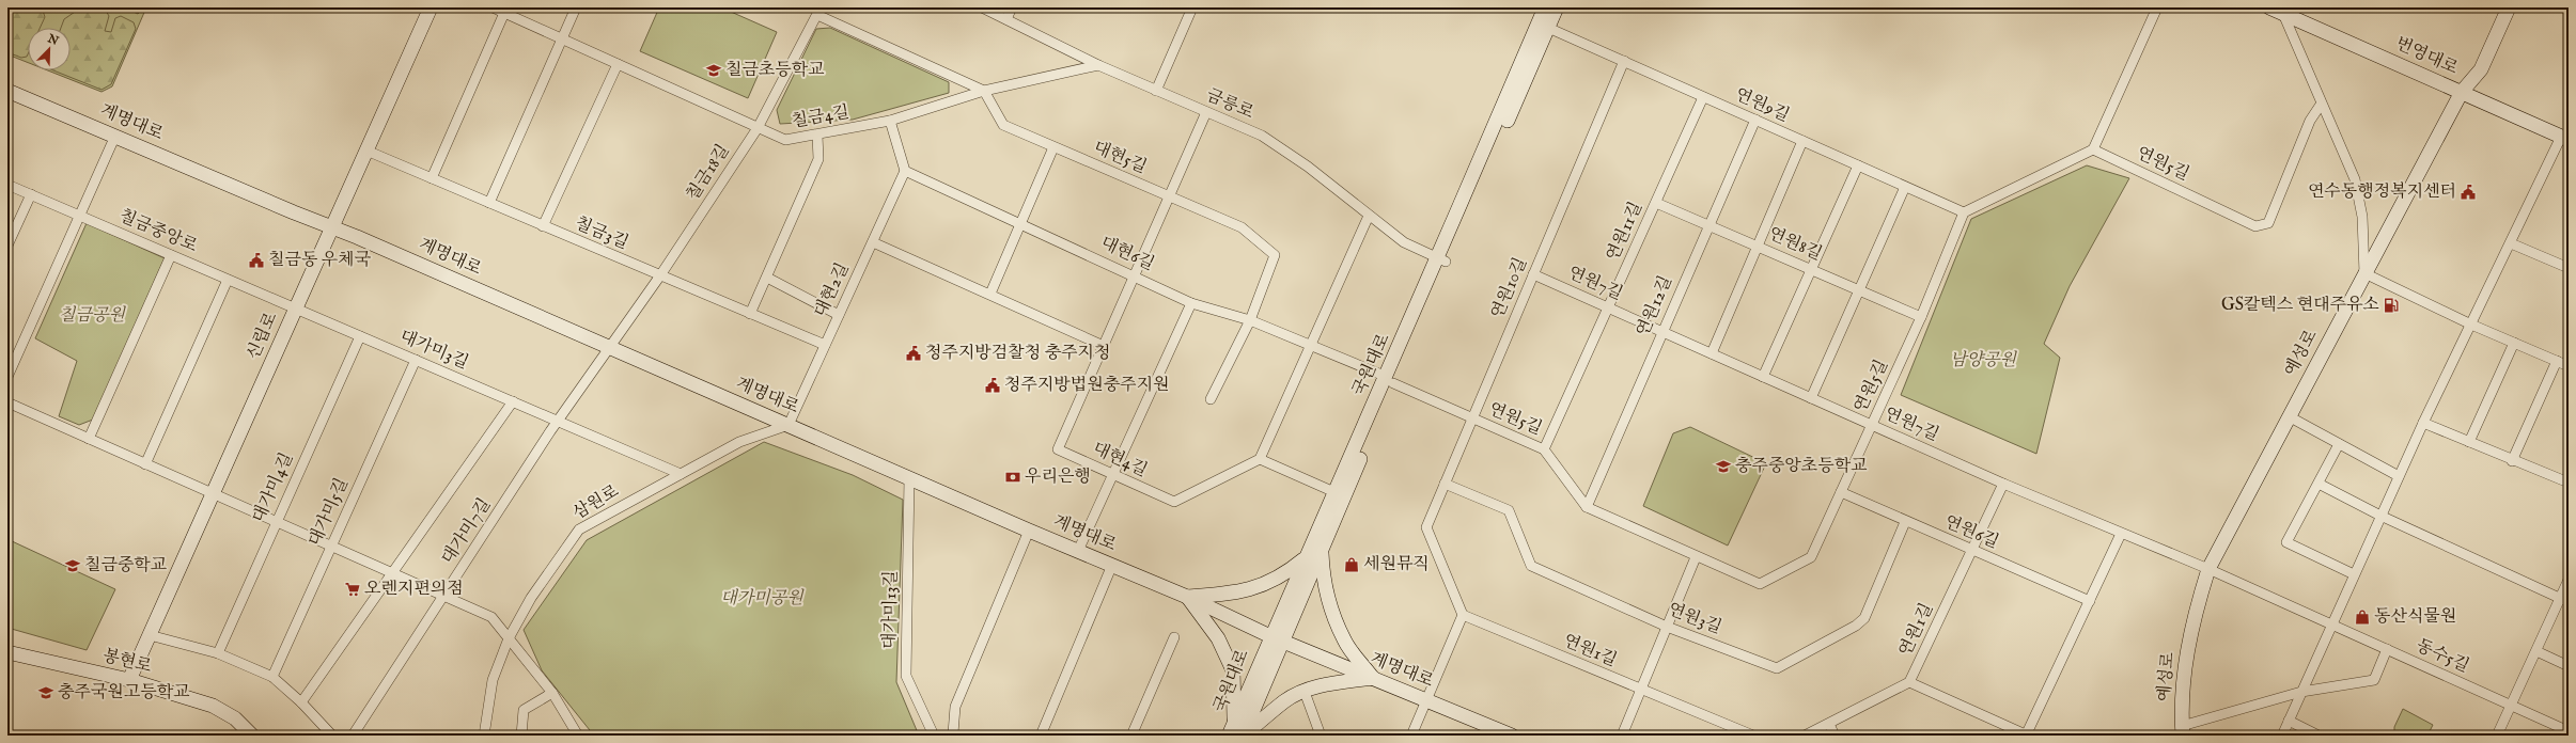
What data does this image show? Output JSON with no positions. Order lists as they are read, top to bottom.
{
  "streets": {
    "street": [
      "번영대로",
      "금릉로",
      "연원9길",
      "칠금4길",
      "계명대로",
      "대현5길",
      "연원5길",
      "칠금18길",
      "칠금중앙로",
      "연원11길",
      "칠금3길",
      "연원8길",
      "대현6길",
      "연원7길",
      "연원10길",
      "대현2길",
      "연원12길",
      "신립로",
      "대가미3길",
      "예성로",
      "국원대로",
      "대현4길",
      "대가미4길",
      "삼원로",
      "대가미5길",
      "대가미7길",
      "연원6길",
      "대가미13길",
      "연원3길",
      "연원1길",
      "동수5길",
      "봉현로"
    ]
  },
  "crossings": [
    ["번영대로", "예성로"],
    ["금릉로", "칠금4길"],
    ["금릉로", "국원대로"],
    ["금릉로", "대현4길"],
    ["연원9길", "연원5길"],
    ["연원9길", "연원11길"],
    ["연원9길", "연원10길"],
    ["연원9길", "연원12길"],
    ["연원9길", "국원대로"],
    ["칠금4길", "대현5길"],
    ["칠금4길", "칠금18길"],
    ["계명대로", "칠금18길"],
    ["계명대로", "대현2길"],
    ["계명대로", "신립로"],
    ["계명대로", "국원대로"],
    ["계명대로", "삼원로"],
    ["계명대로", "대가미7길"],
    ["계명대로", "대가미13길"],
    ["대현5길", "대현6길"],
    ["대현5길", "대현4길"],
    ["연원5길", "연원11길"],
    ["연원5길", "연원8길"],
    ["연원5길", "대현6길"],
    ["연원5길", "연원7길"],
    ["연원5길", "연원10길"],
    ["연원5길", "연원12길"],
    ["연원5길", "국원대로"],
    ["연원5길", "연원6길"],
    ["칠금18길", "칠금3길"],
    ["칠금18길", "대가미7길"],
    ["칠금중앙로", "신립로"],
    ["칠금중앙로", "대가미3길"],
    ["연원11길", "연원8길"],
    ["연원11길", "연원7길"],
    ["칠금3길", "대현2길"],
    ["칠금3길", "신립로"],
    ["연원8길", "연원12길"],
    ["대현6길", "대현2길"],
    ["대현6길", "국원대로"],
    ["대현6길", "대현4길"],
    ["연원7길", "연원10길"],
    ["연원7길", "연원12길"],
    ["연원7길", "예성로"],
    ["연원7길", "연원1길"],
    ["연원7길", "동수5길"],
    ["연원10길", "연원3길"],
    ["연원10길", "연원1길"],
    ["대현2길", "삼원로"],
    ["신립로", "대가미3길"],
    ["신립로", "봉현로"],
    ["대가미3길", "대가미4길"],
    ["대가미3길", "삼원로"],
    ["대가미3길", "대가미5길"],
    ["대가미3길", "대가미7길"],
    ["예성로", "동수5길"],
    ["연원6길", "연원3길"],
    ["연원6길", "연원1길"]
  ],
  "parks": ["칠금공원", "남양공원", "대가미공원"],
  "places": {
    "school or university": [
      "칠금초등학교",
      "충주중앙초등학교",
      "칠금중학교",
      "충주국원고등학교"
    ],
    "public building": [
      "연수동행정복지센터",
      "칠금동 우체국",
      "청주지방검찰청 충주지청",
      "청주지방법원충주지원"
    ],
    "fuel station": ["GS칼텍스 현대주유소"],
    "bank": ["우리은행"],
    "shop": ["세원뮤직", "동산식물원"],
    "supermarket": ["오렌지편의점"]
  },
  "north": "top right"
}
